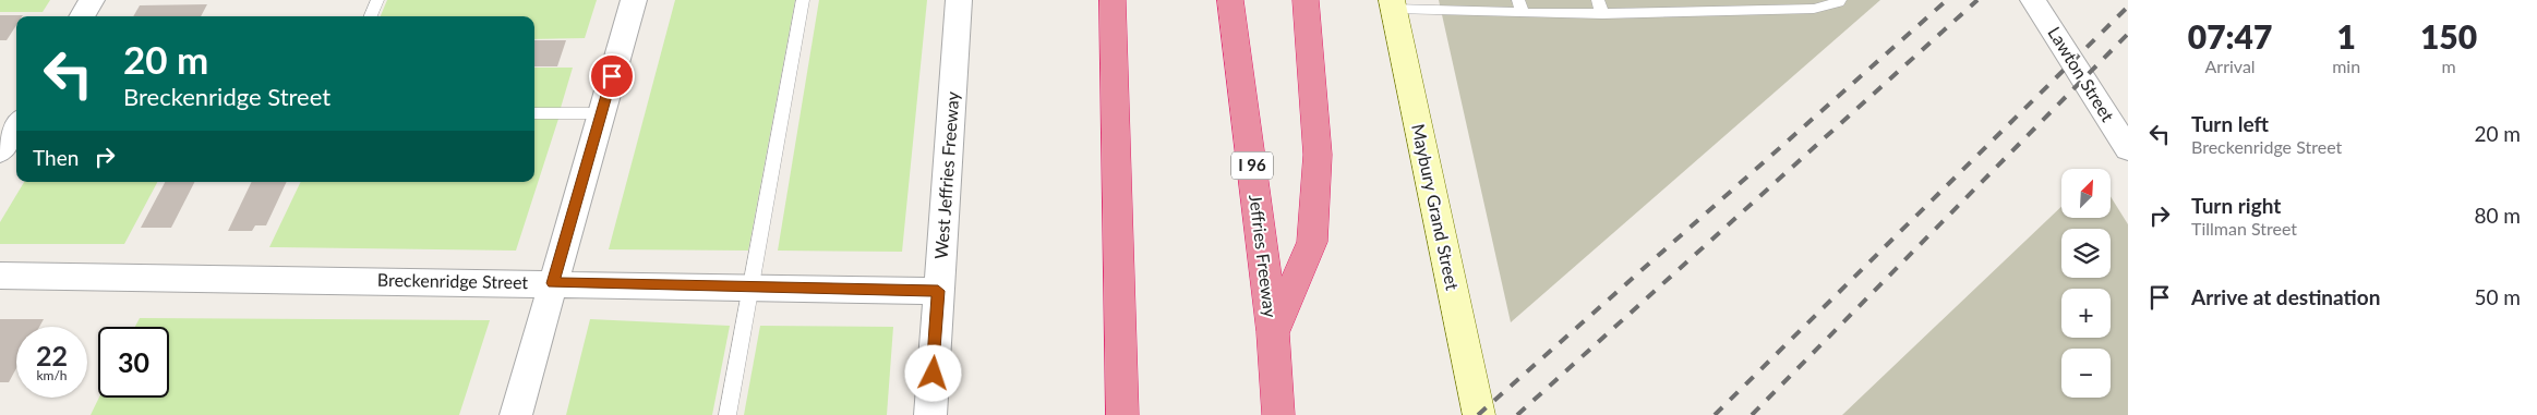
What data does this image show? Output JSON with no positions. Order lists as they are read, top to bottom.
{
  "streets": {
    "highway": ["I 96", "Jeffries Freeway"],
    "street": [
      "Lawton Street",
      "West Jeffries Freeway",
      "Maybury Grand Street",
      "Breckenridge Street"
    ]
  },
  "crossings": [
    ["West Jeffries Freeway", "Breckenridge Street"]
  ],
  "north": "top right",
  "page": {
    "eta": [
      "07:47",
      "Arrival",
      "1",
      "min",
      "150",
      "m"
    ],
    "turn": ["20 m", "Breckenridge Street"],
    "list": [
      {
        "name": "Turn left",
        "note": "Breckenridge Street",
        "value": "20 m"
      },
      {
        "name": "Turn right",
        "note": "Tillman Street",
        "value": "80 m"
      },
      {
        "name": "Arrive at destination",
        "value": "50 m"
      }
    ],
    "then": "Then",
    "map_buttons": ["+", "−"],
    "speed": "22 km/h",
    "limit": "30"
  }
}
